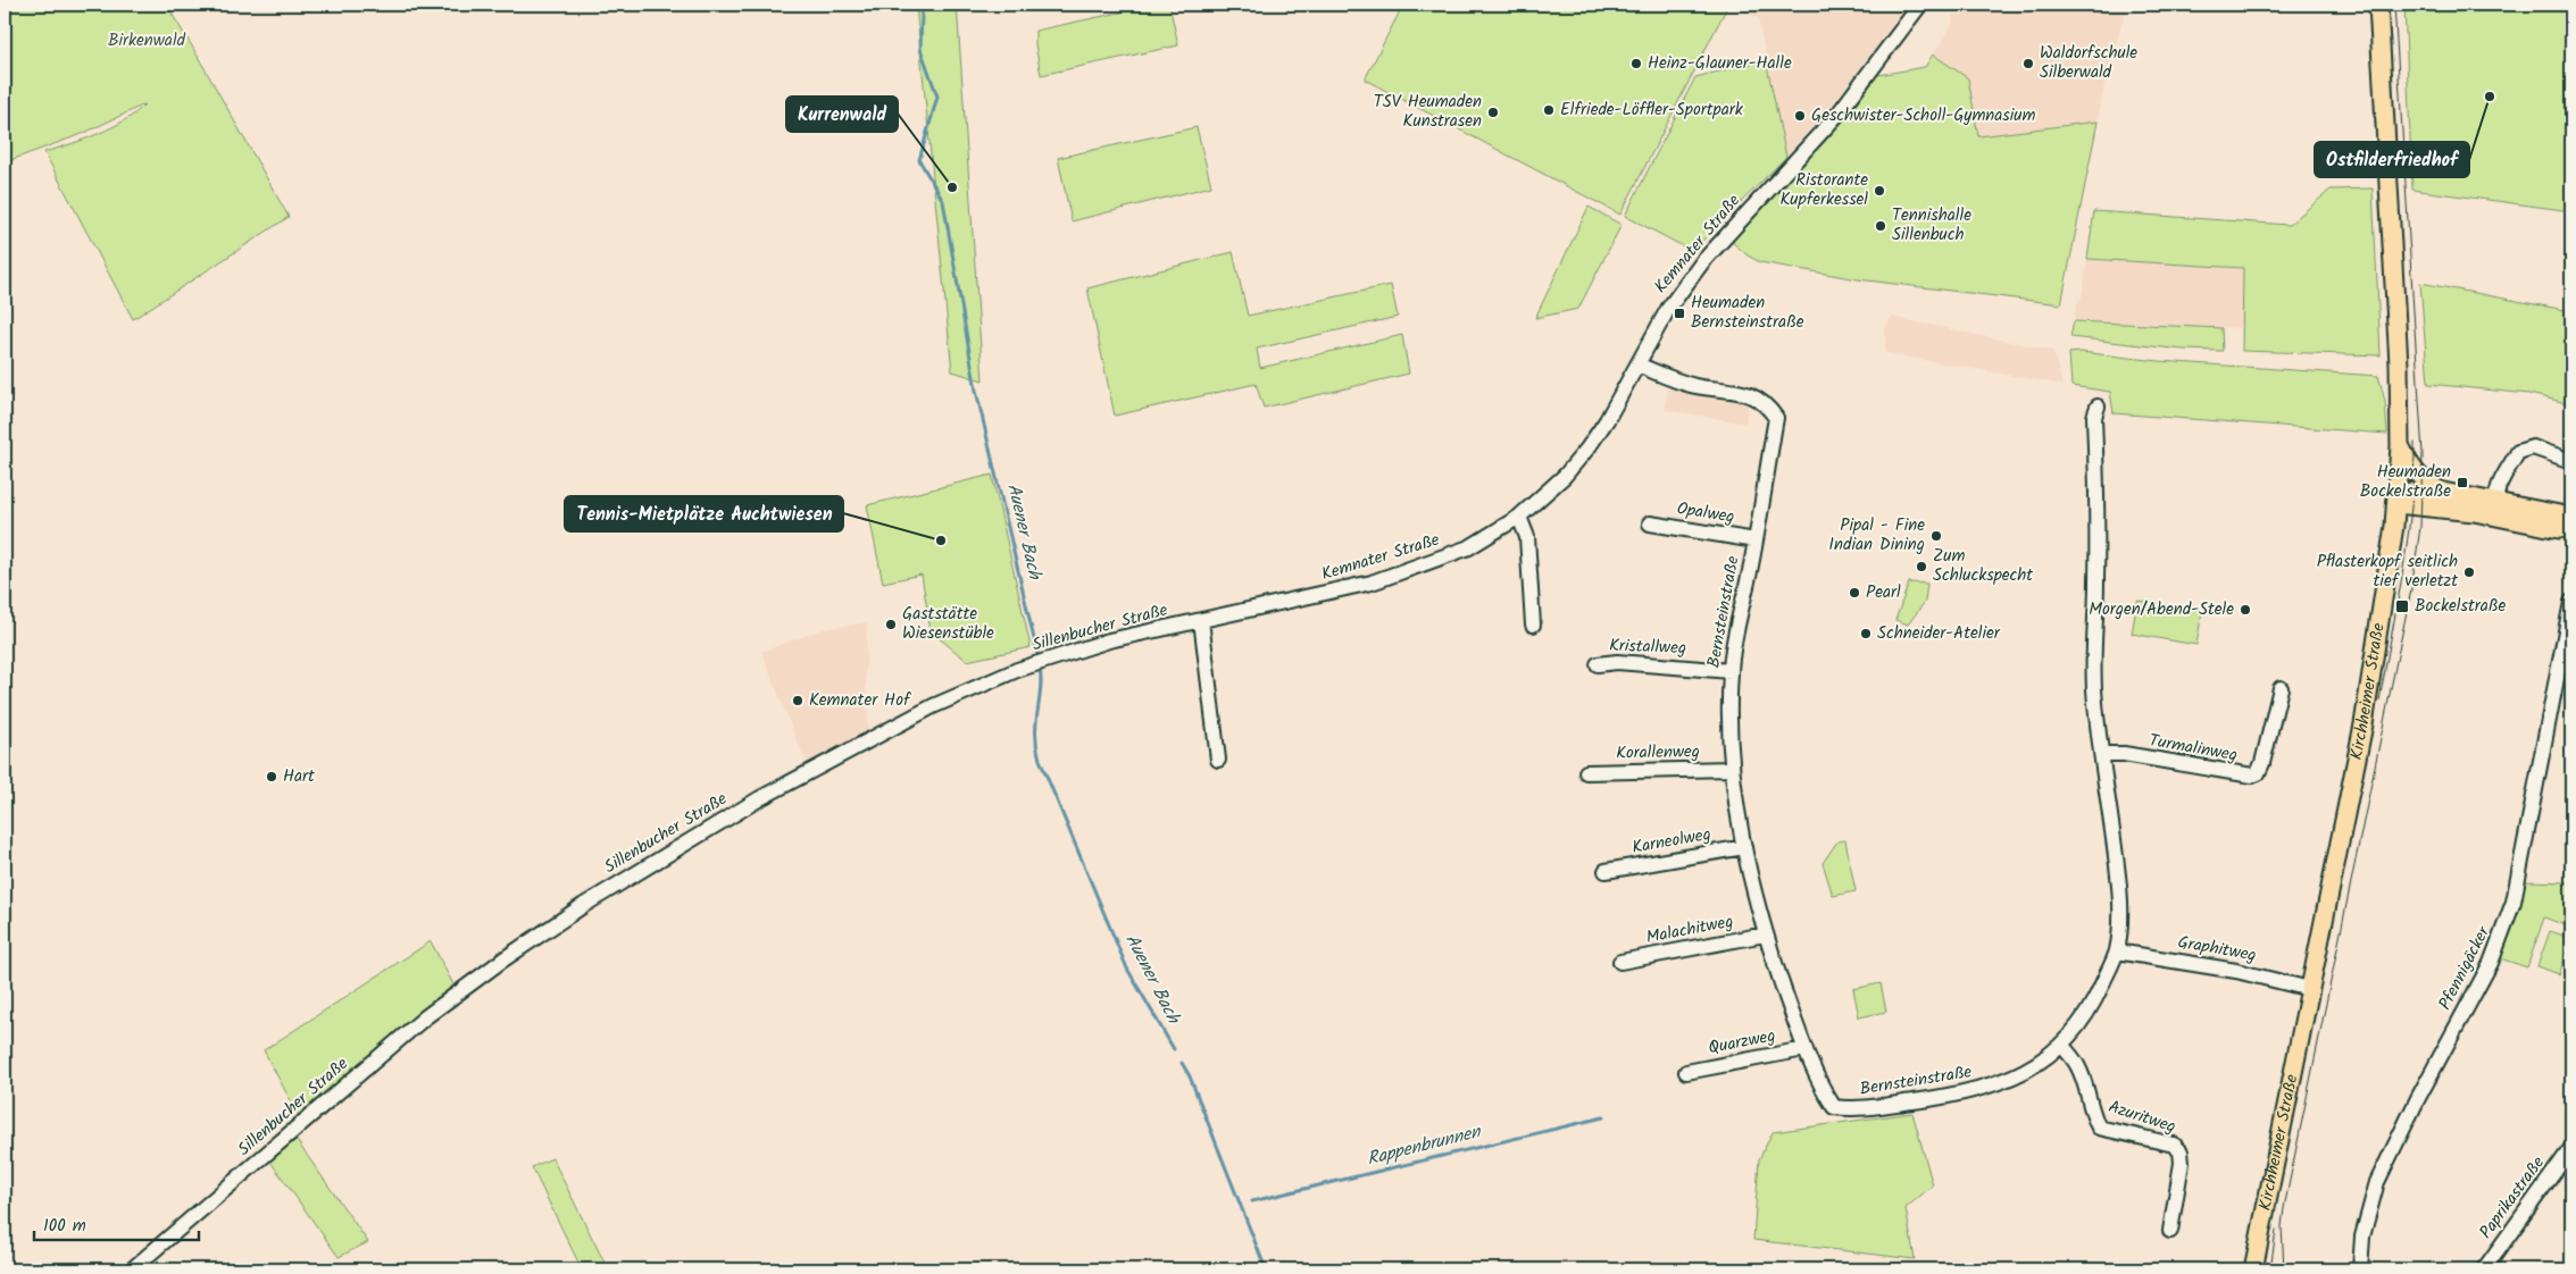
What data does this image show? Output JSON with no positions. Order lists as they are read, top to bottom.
{
  "streets": {
    "main road": ["Kirchheimer Straße"],
    "street": [
      "Kemnater Straße",
      "Opalweg",
      "Bernsteinstraße",
      "Sillenbucher Straße",
      "Kristallweg",
      "Turmalinweg",
      "Korallenweg",
      "Karneolweg",
      "Malachitweg",
      "Graphitweg",
      "Pfennigäcker",
      "Quarzweg",
      "Azuritweg",
      "Paprikastraße"
    ]
  },
  "crossings": [
    ["Kemnater Straße", "Bernsteinstraße"],
    ["Kemnater Straße", "Sillenbucher Straße"],
    ["Opalweg", "Bernsteinstraße"],
    ["Bernsteinstraße", "Kristallweg"],
    ["Bernsteinstraße", "Turmalinweg"],
    ["Bernsteinstraße", "Korallenweg"],
    ["Bernsteinstraße", "Karneolweg"],
    ["Bernsteinstraße", "Malachitweg"],
    ["Bernsteinstraße", "Graphitweg"],
    ["Bernsteinstraße", "Quarzweg"],
    ["Bernsteinstraße", "Azuritweg"],
    ["Kirchheimer Straße", "Graphitweg"]
  ],
  "water": ["Auener Bach", "Rappenbrunnen"],
  "parks": ["Birkenwald"],
  "places": {
    "other": [
      "Heinz-Glauner-Halle",
      "Waldorfschule Silberwald",
      "Ostfilderfriedhof",
      "Elfriede-Löffler-Sportpark",
      "TSV Heumaden Kunstrasen",
      "Geschwister-Scholl-Gymnasium",
      "Kurrenwald",
      "Ristorante Kupferkessel",
      "Tennishalle Sillenbuch",
      "Pipal - Fine Indian Dining",
      "Tennis-Mietplätze Auchtwiesen",
      "Zum Schluckspecht",
      "Pflasterkopf seitlich tief verletzt",
      "Pearl",
      "Morgen/Abend-Stele",
      "Gaststätte Wiesenstüble",
      "Schneider-Atelier",
      "Kemnater Hof",
      "Hart"
    ],
    "transit": ["Heumaden Bernsteinstraße", "Heumaden Bockelstraße", "Bockelstraße"]
  },
  "scale_bar": "100 m"
}
